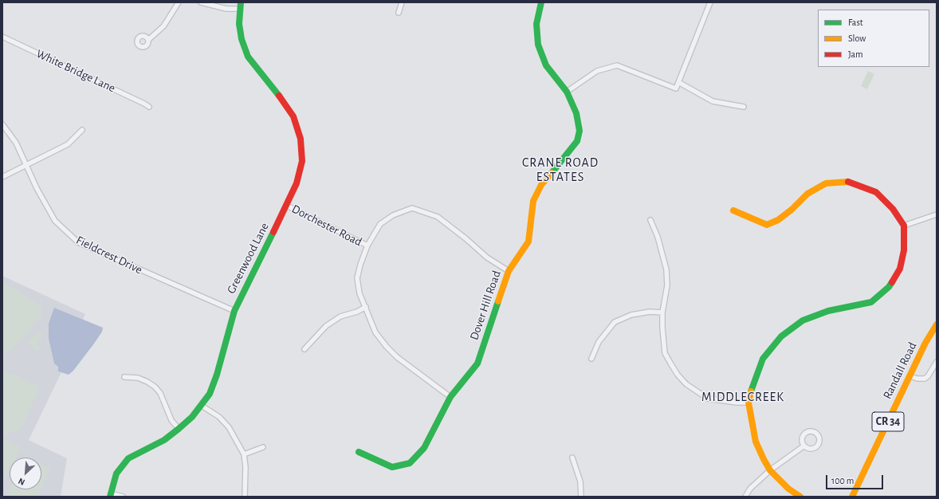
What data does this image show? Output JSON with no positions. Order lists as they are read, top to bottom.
{
  "streets": {
    "street": [
      "White Bridge Lane",
      "Dorchester Road",
      "Fieldcrest Drive",
      "Greenwood Lane",
      "Dover Hill Road",
      "Randall Road",
      "CR 34"
    ]
  },
  "crossings": [
    ["Dorchester Road", "Greenwood Lane"],
    ["Fieldcrest Drive", "Greenwood Lane"]
  ],
  "districts": ["CRANE ROAD ESTATES", "MIDDLECREEK"],
  "legend": ["Fast", "Slow", "Jam"],
  "scale_bar": "100 m",
  "north": "bottom left"
}
